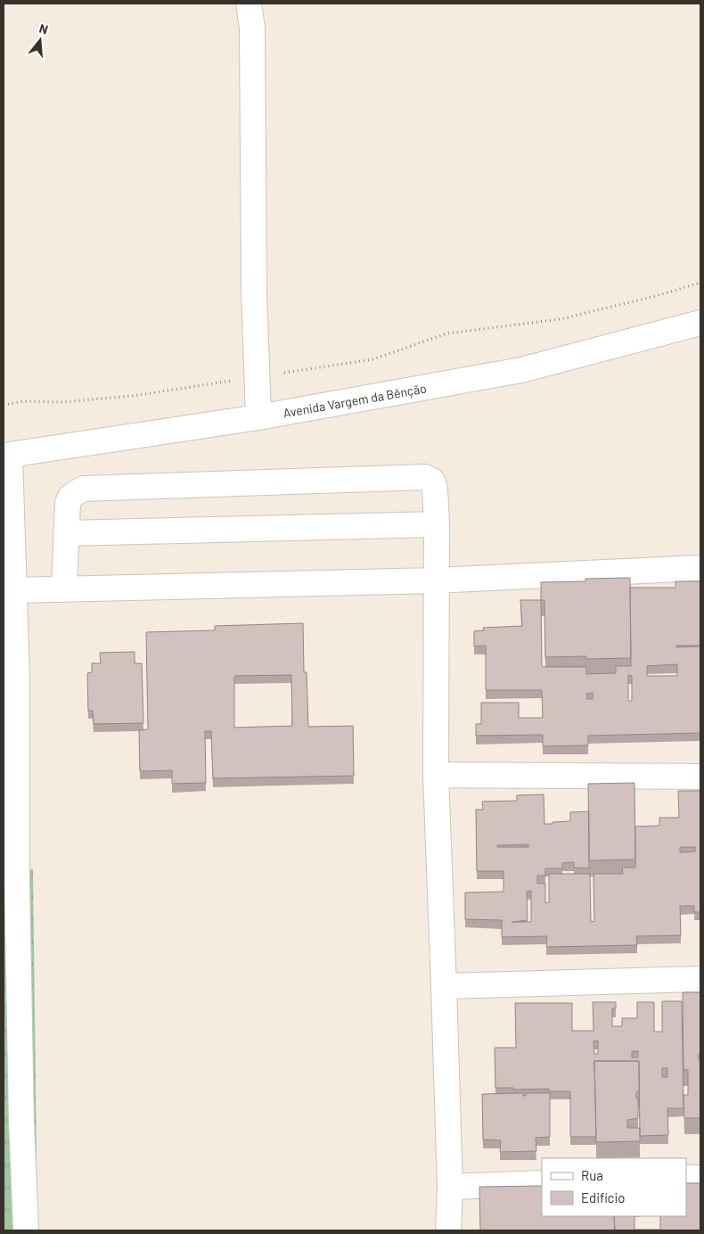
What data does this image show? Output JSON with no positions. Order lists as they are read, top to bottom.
{
  "streets": {
    "street": ["Avenida Vargem da Bênção"]
  },
  "legend": ["Rua", "Edifício"],
  "north": "top"
}
